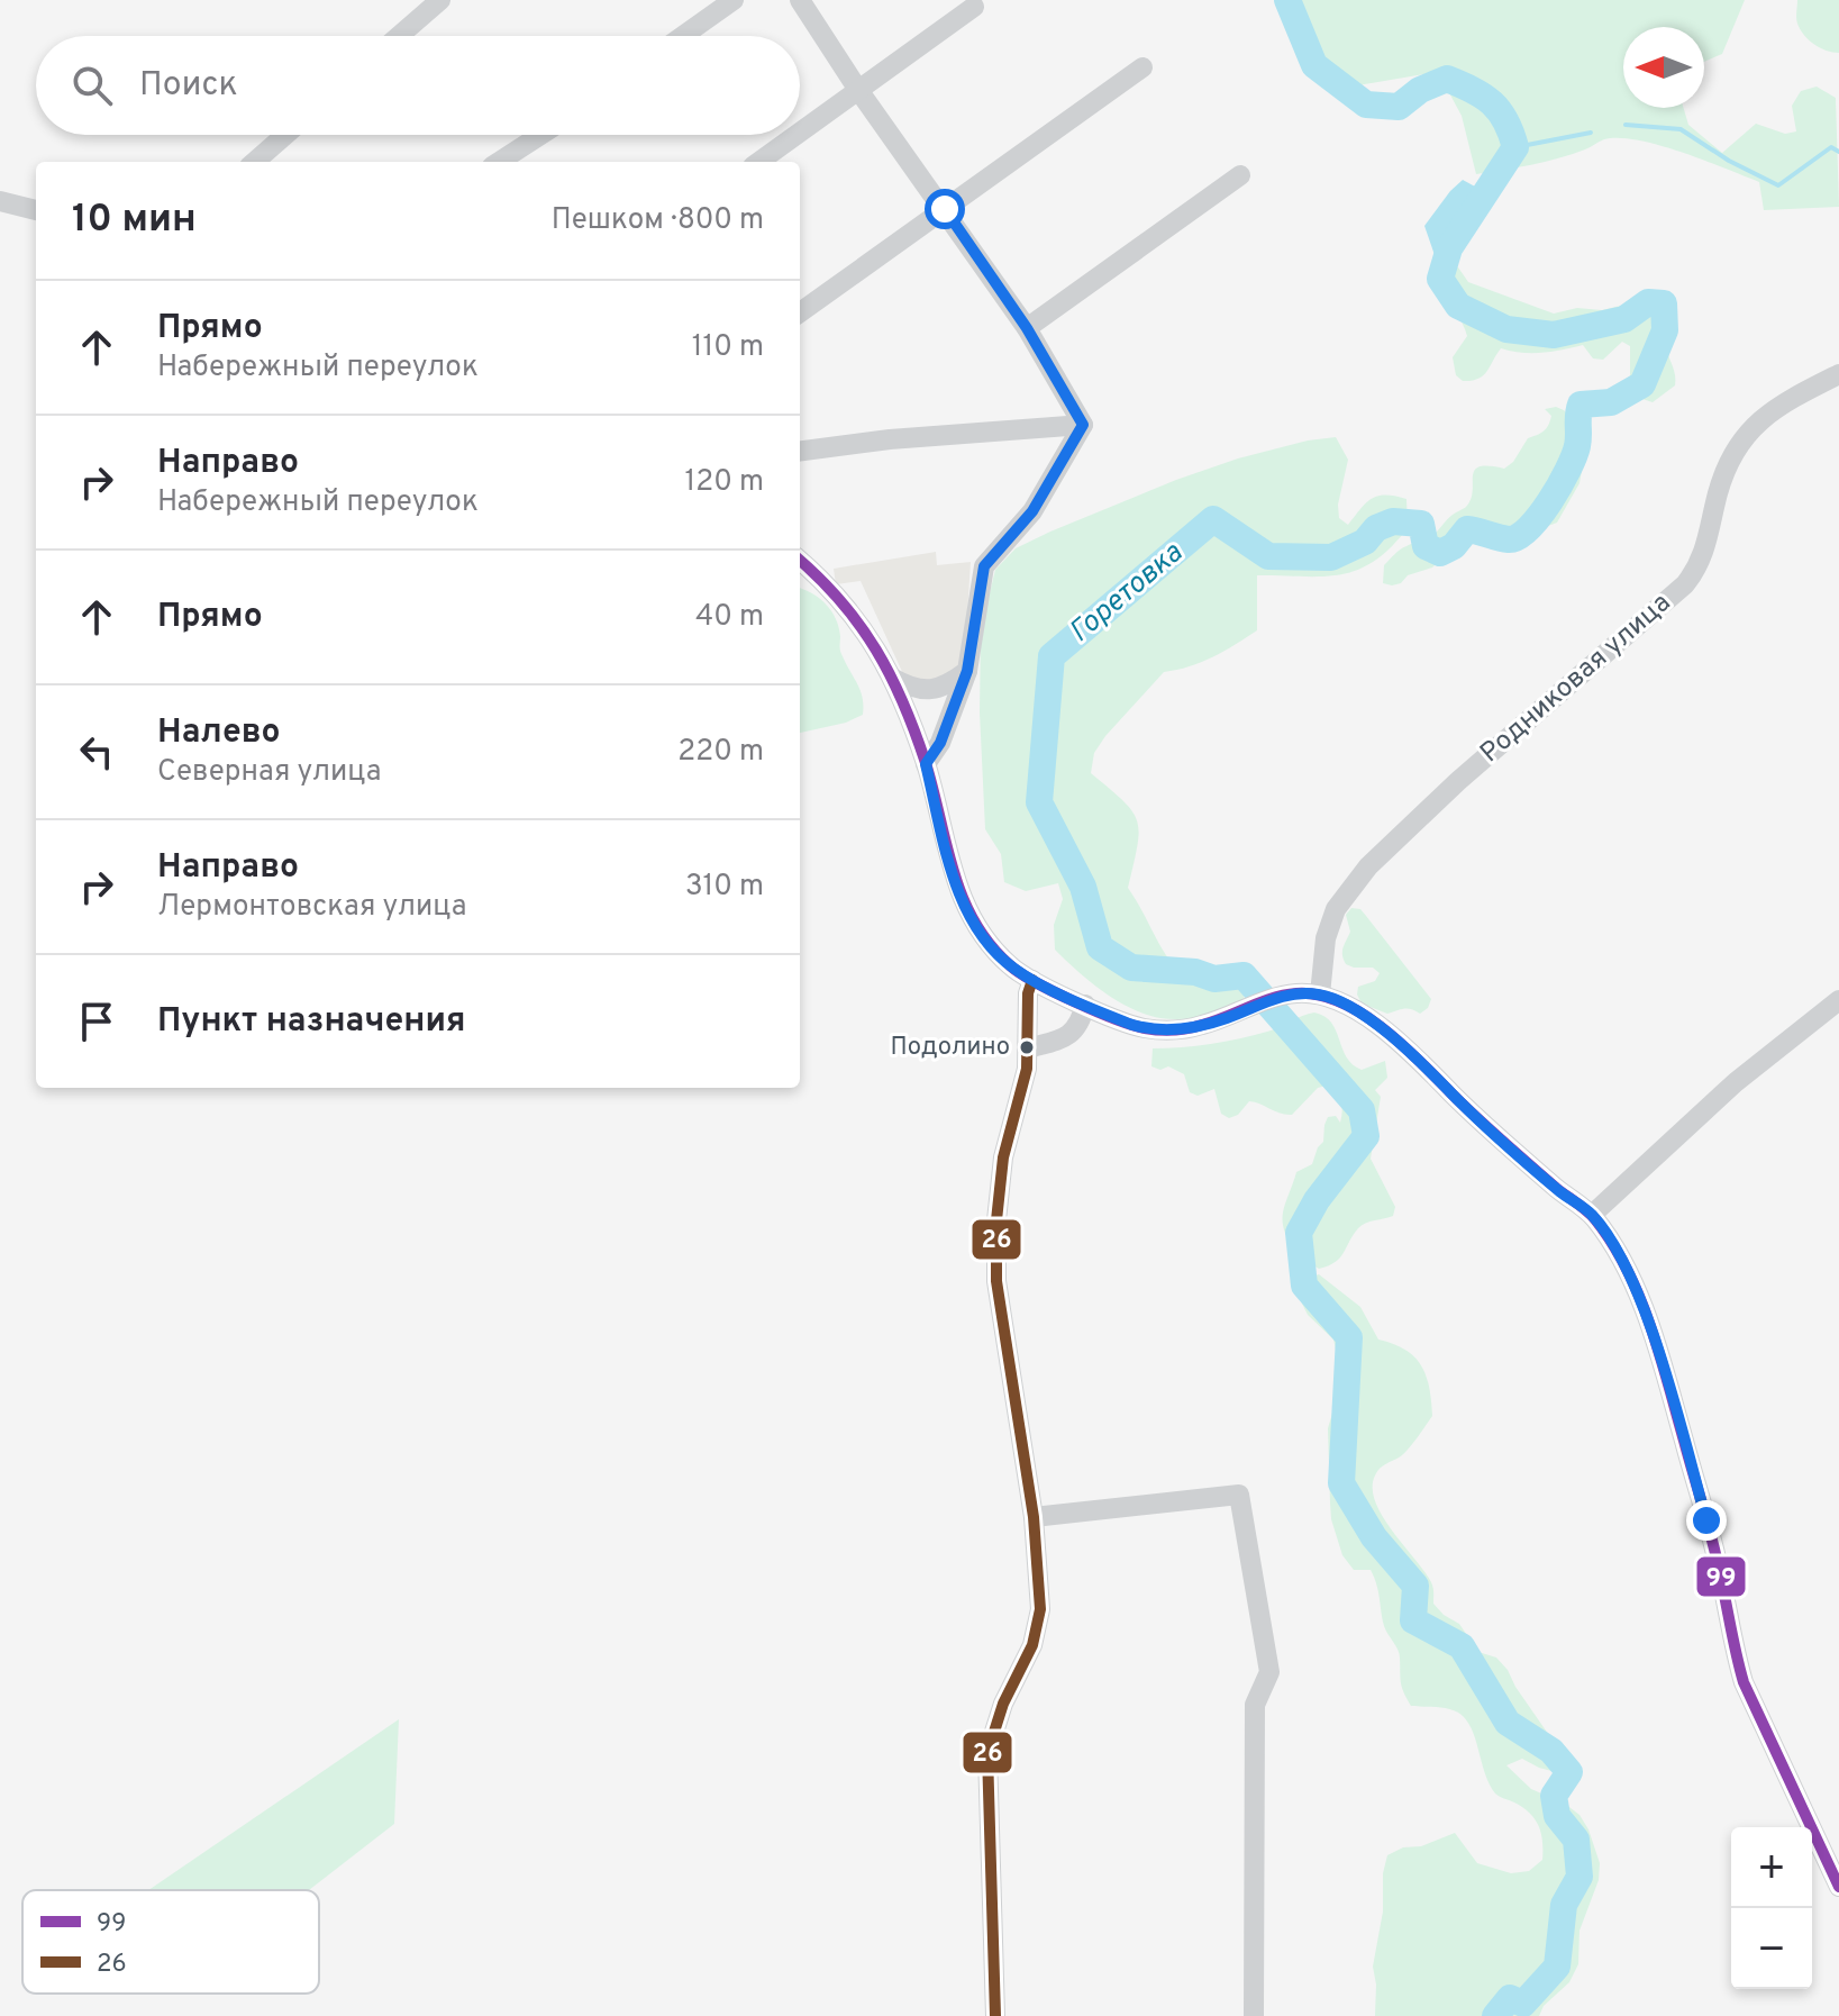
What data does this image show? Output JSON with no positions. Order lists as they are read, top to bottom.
{
  "streets": {
    "street": ["Родниковая улица"]
  },
  "water": ["Горетовка"],
  "places": ["Подолино"],
  "lines": ["transit line 99", "transit line 26"],
  "legend": ["99", "26"],
  "north": "left",
  "page": {
    "search": "Поиск",
    "heading": ["10 мин", "Пешком · 800 m"],
    "list": [
      ["Прямо", "Набережный переулок", "110 m"],
      ["Направо", "Набережный переулок", "120 m"],
      ["Прямо", "40 m"],
      ["Налево", "Северная улица", "220 m"],
      ["Направо", "Лермонтовская улица", "310 m"],
      "Пункт назначения"
    ],
    "map_buttons": ["+", "−"]
  }
}
